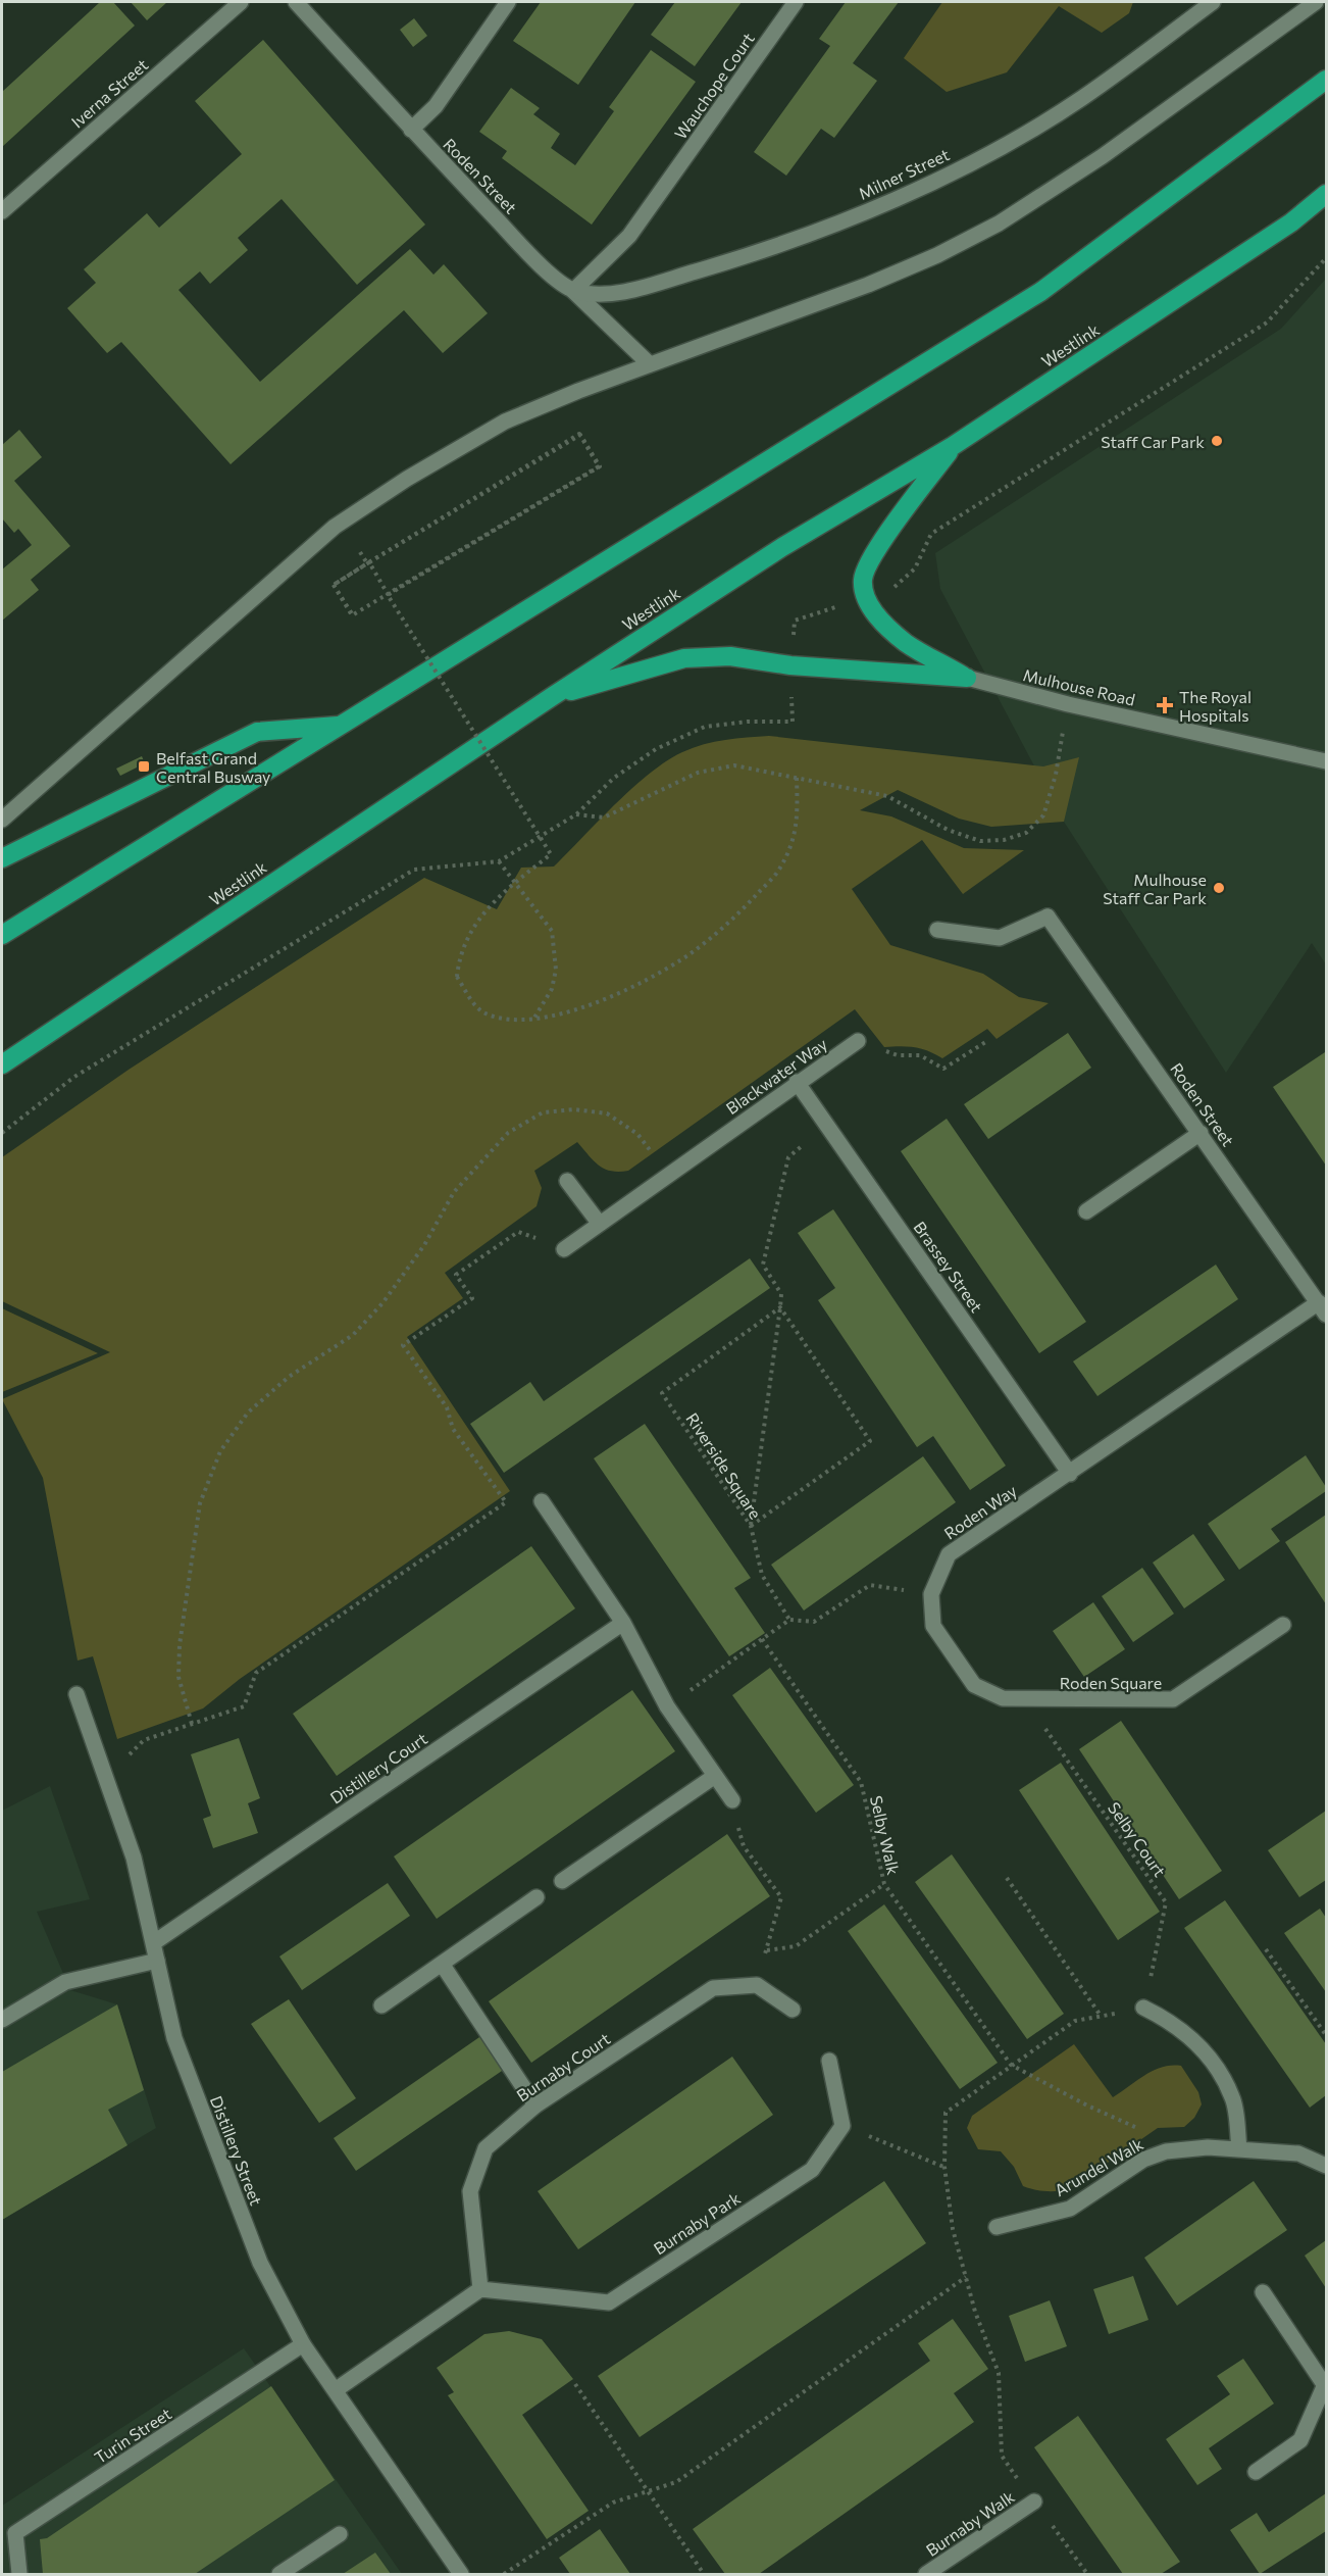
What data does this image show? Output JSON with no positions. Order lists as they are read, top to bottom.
{
  "streets": {
    "highway": ["Westlink"],
    "street": [
      "Wauchope Court",
      "Iverna Street",
      "Milner Street",
      "Roden Street",
      "Mulhouse Road",
      "Blackwater Way",
      "Brassey Street",
      "Roden Way",
      "Roden Square",
      "Distillery Court",
      "Burnaby Court",
      "Distillery Street",
      "Arundel Walk",
      "Burnaby Park",
      "Turin Street",
      "Burnaby Walk"
    ],
    "path": ["Riverside Square", "Selby Walk", "Selby Court"]
  },
  "crossings": [
    ["Wauchope Court", "Milner Street"],
    ["Wauchope Court", "Roden Street"],
    ["Milner Street", "Roden Street"],
    ["Roden Street", "Roden Way"],
    ["Blackwater Way", "Brassey Street"],
    ["Brassey Street", "Roden Way"],
    ["Roden Way", "Roden Square"],
    ["Roden Square", "Selby Court"],
    ["Distillery Court", "Distillery Street"],
    ["Selby Walk", "Arundel Walk"],
    ["Burnaby Court", "Burnaby Park"],
    ["Distillery Street", "Turin Street"]
  ],
  "places": {
    "other": ["Staff Car Park", "Mulhouse Staff Car Park"],
    "health": ["The Royal Hospitals"],
    "transit": ["Belfast Grand Central Busway"]
  }
}
